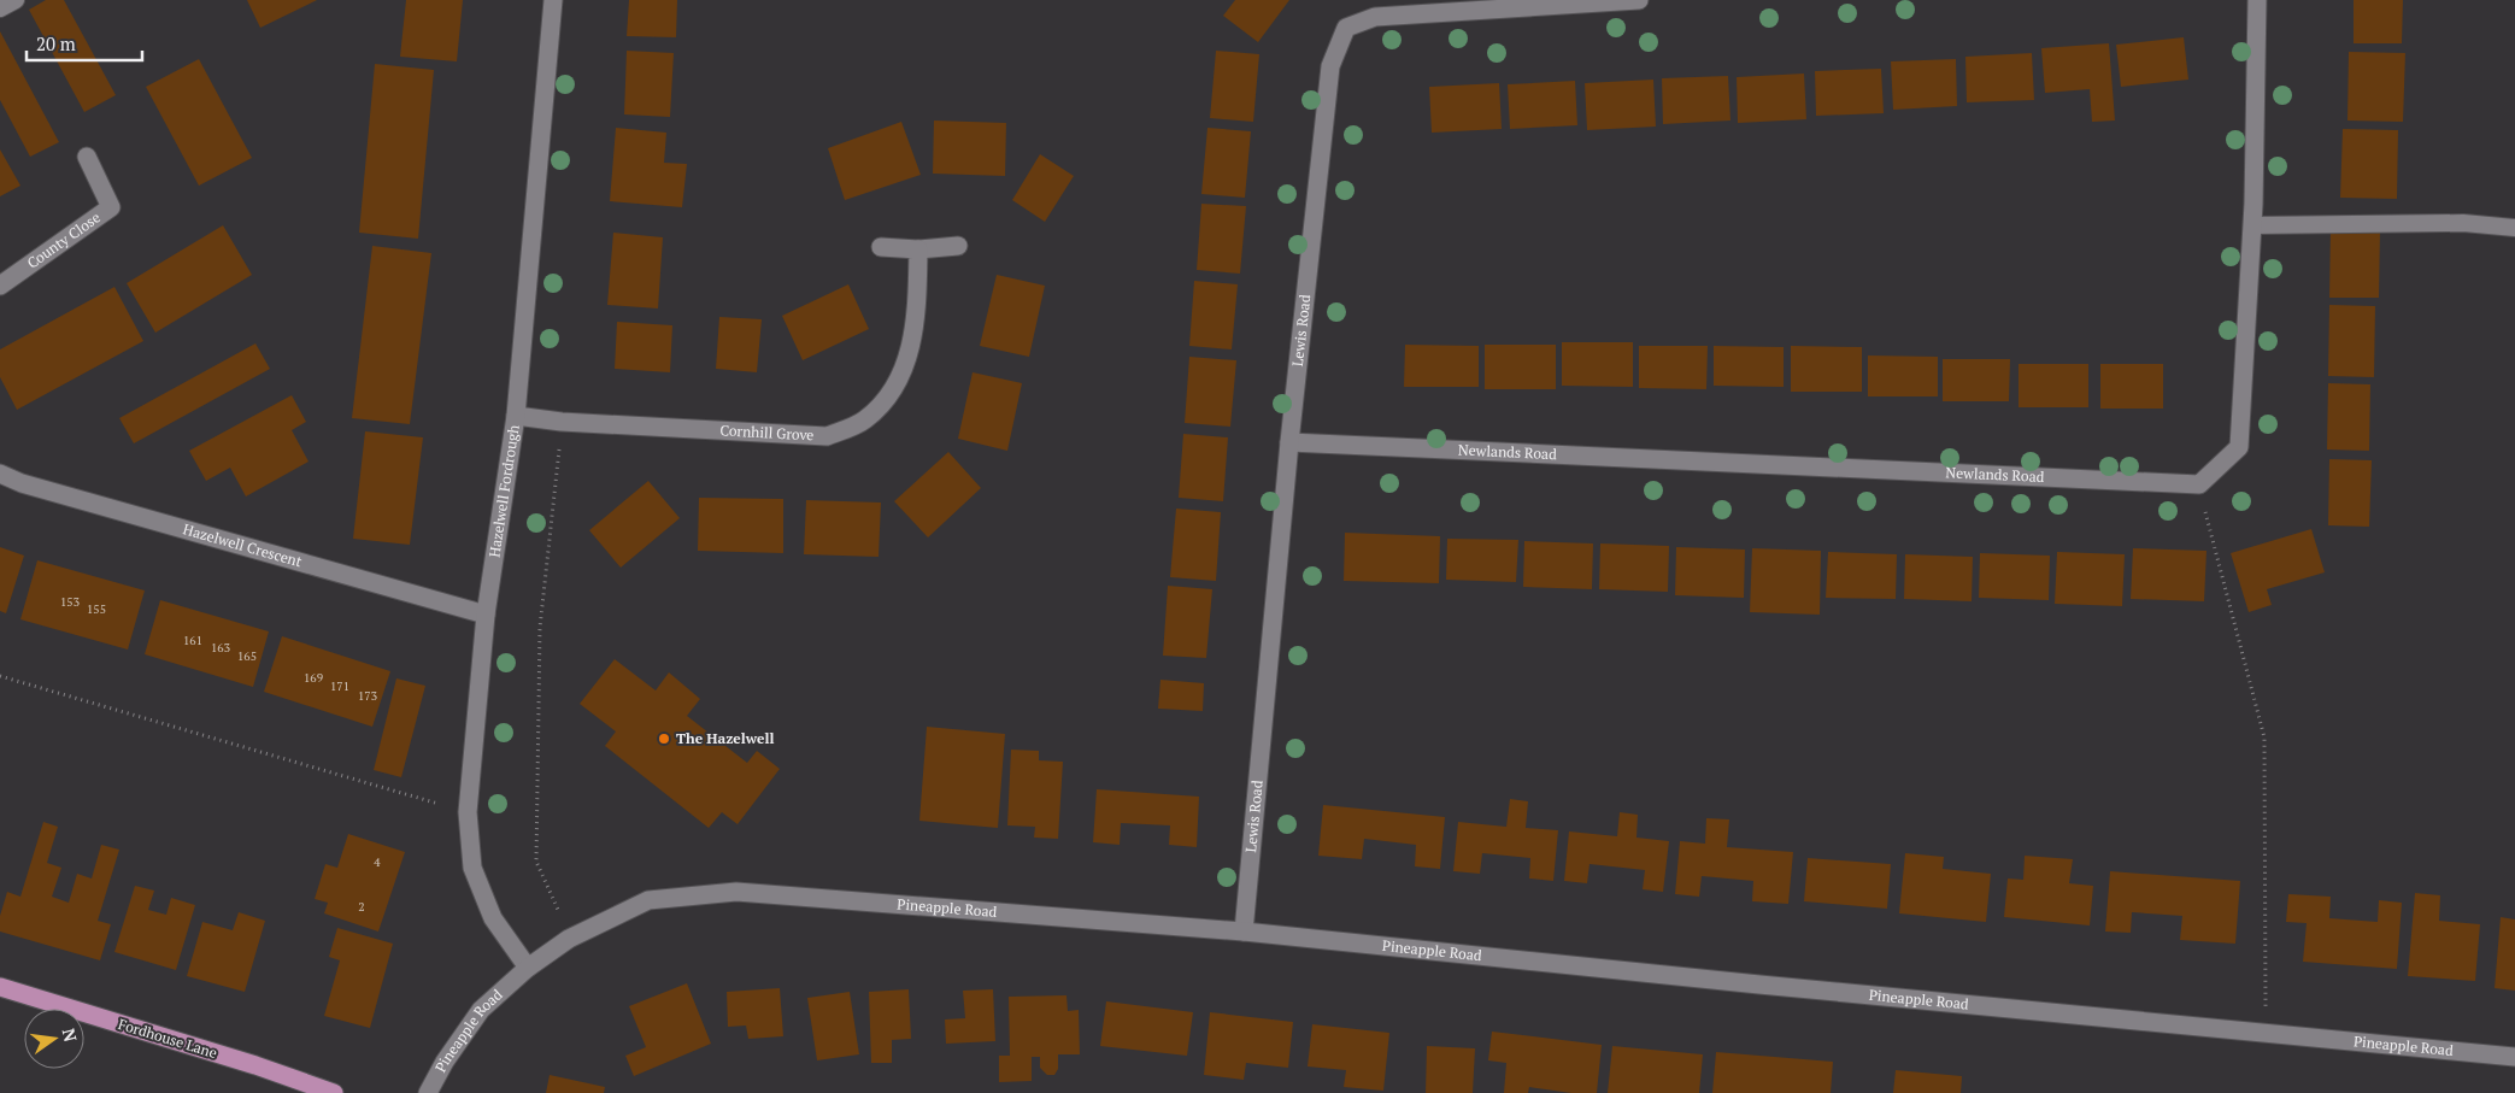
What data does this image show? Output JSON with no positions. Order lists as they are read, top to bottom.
{
  "streets": {
    "main road": ["Fordhouse Lane"],
    "street": [
      "County Close",
      "Lewis Road",
      "Cornhill Grove",
      "Newlands Road",
      "Hazelwell Fordrough",
      "Hazelwell Crescent",
      "Pineapple Road"
    ]
  },
  "crossings": [
    ["Lewis Road", "Newlands Road"],
    ["Lewis Road", "Pineapple Road"],
    ["Cornhill Grove", "Hazelwell Fordrough"],
    ["Hazelwell Fordrough", "Hazelwell Crescent"],
    ["Hazelwell Fordrough", "Pineapple Road"]
  ],
  "places": ["The Hazelwell"],
  "house_numbers": [
    "153",
    "155",
    "161",
    "163",
    "165",
    "169",
    "171",
    "173",
    "4",
    "2"
  ],
  "scale_bar": "20 m",
  "north": "right"
}
